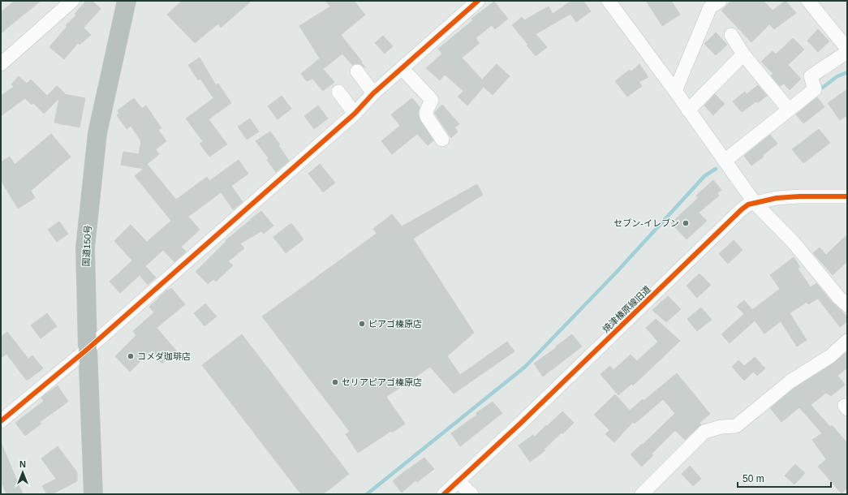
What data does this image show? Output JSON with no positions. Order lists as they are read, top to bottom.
{
  "streets": {
    "highway": ["国道150号"],
    "street": ["焼津榛原線旧道"]
  },
  "places": [
    "セブン-イレブン",
    "ピアゴ榛原店",
    "コメダ珈琲店",
    "セリアピアゴ榛原店"
  ],
  "scale_bar": "50 m",
  "north": "top"
}
